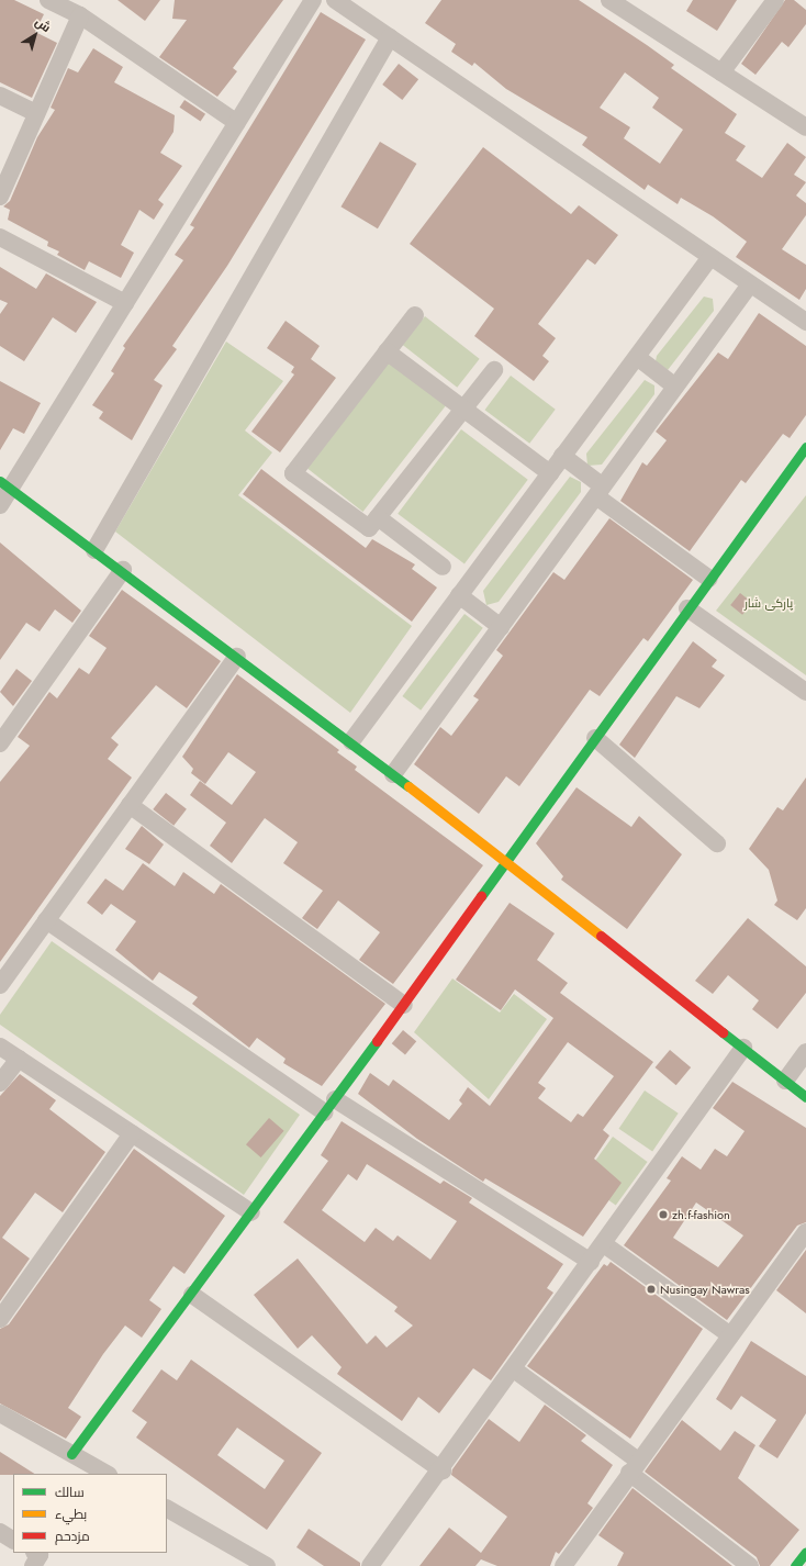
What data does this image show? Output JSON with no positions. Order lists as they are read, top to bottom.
{
  "parks": ["پاركى شار"],
  "places": ["zh.f-fashion", "Nusingay Nawras"],
  "legend": ["سالك", "بطيء", "مزدحم"],
  "north": "top right"
}
